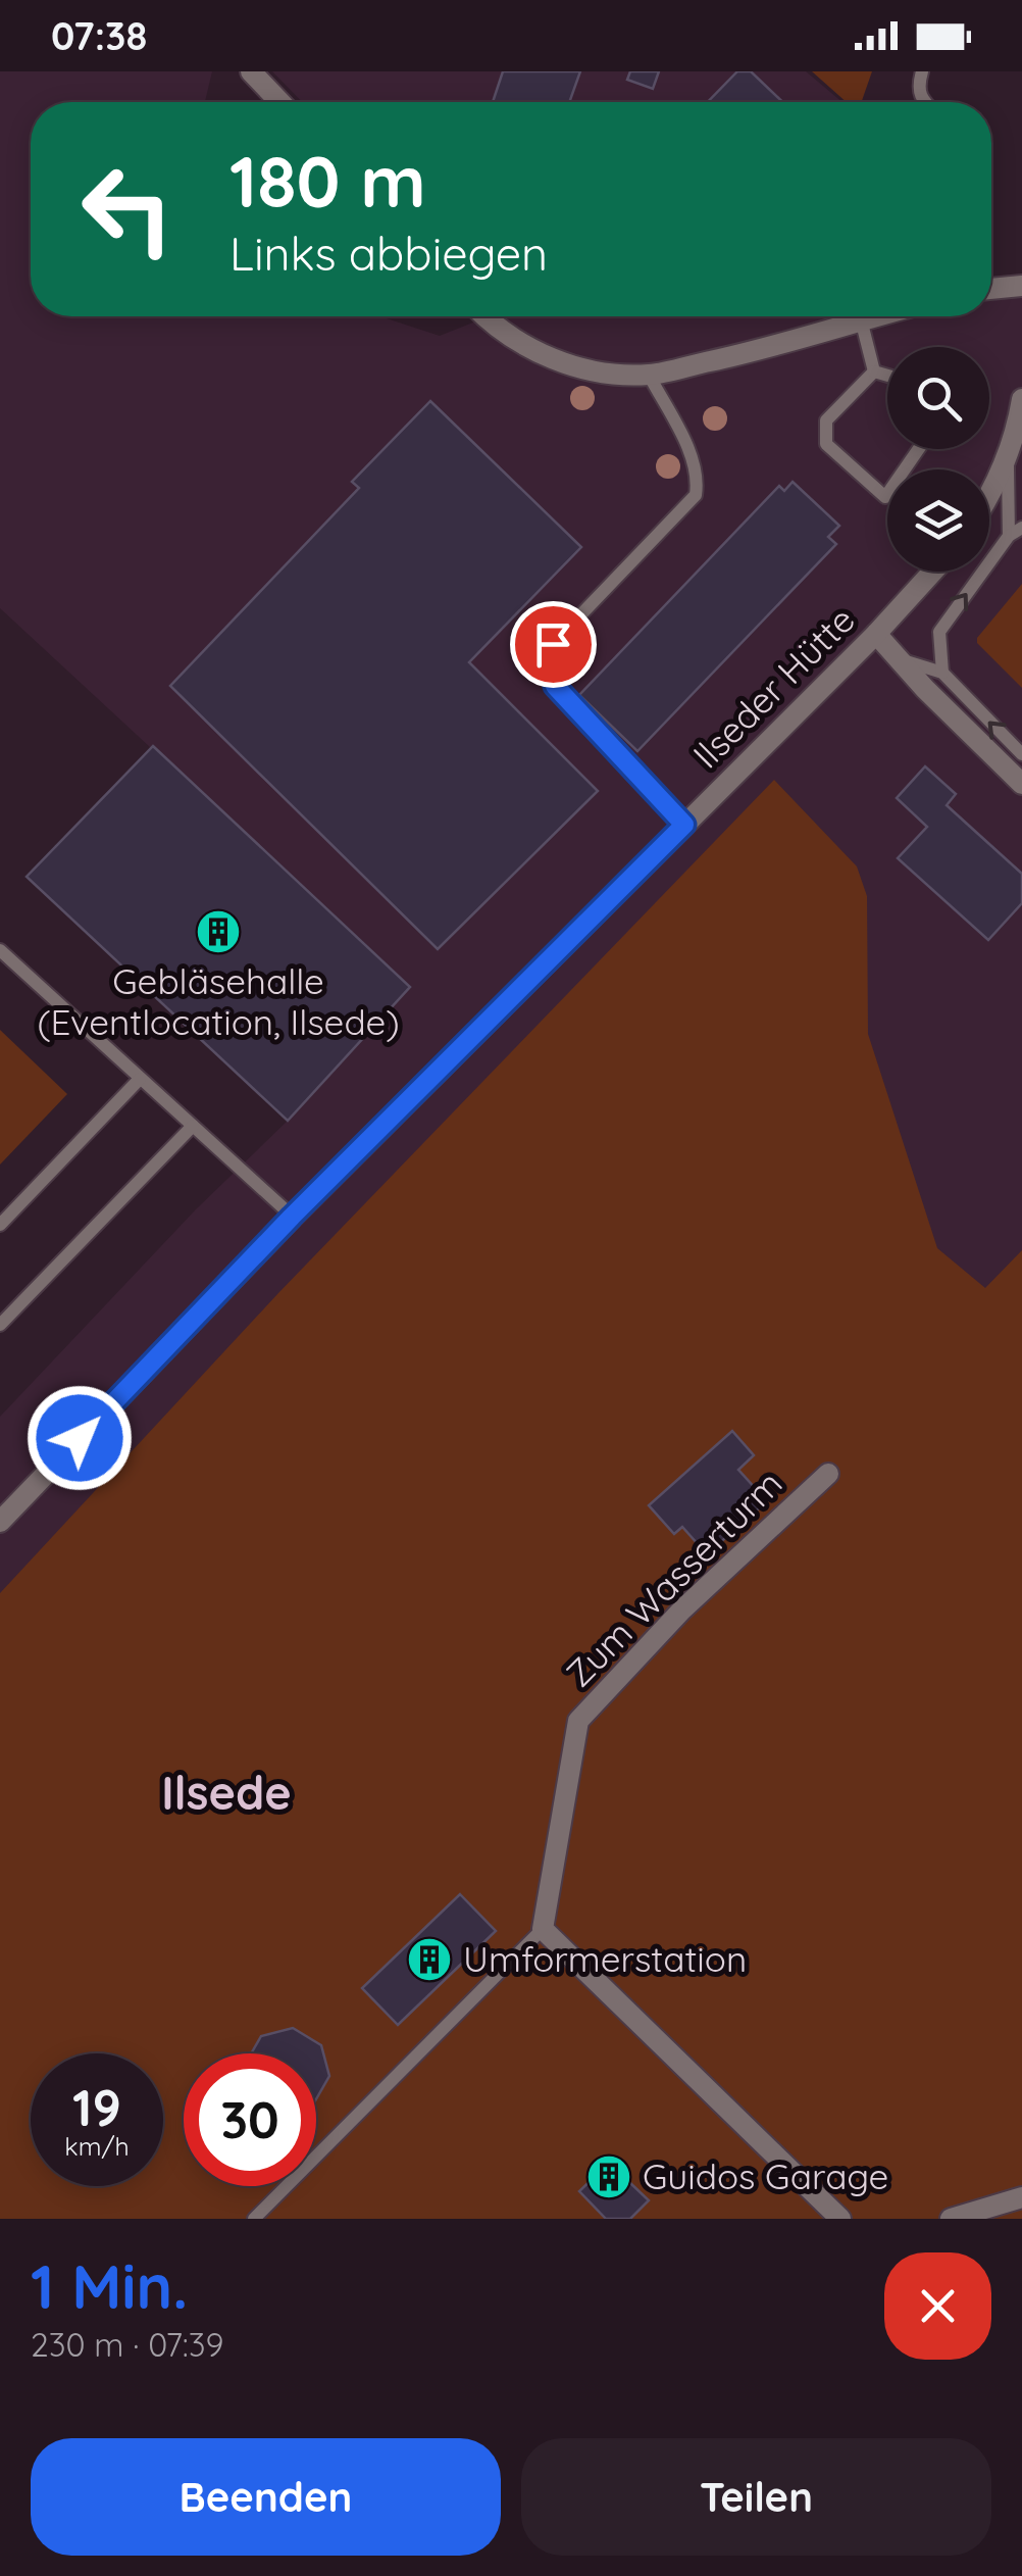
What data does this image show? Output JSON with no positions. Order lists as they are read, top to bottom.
{
  "streets": {
    "street": ["Ilseder Hütte", "Zum Wasserturm"]
  },
  "districts": ["Ilsede"],
  "places": {
    "building": ["Gebläsehalle (Eventlocation, Ilsede)", "Umformerstation", "Guidos Garage"]
  },
  "page": {
    "status": "07:38",
    "turn": ["180 m", "Links abbiegen"],
    "speed": "19 km/h",
    "limit": "30",
    "heading": ["1 Min.", "230 m · 07:39"],
    "buttons": ["Beenden", "Teilen"]
  }
}
